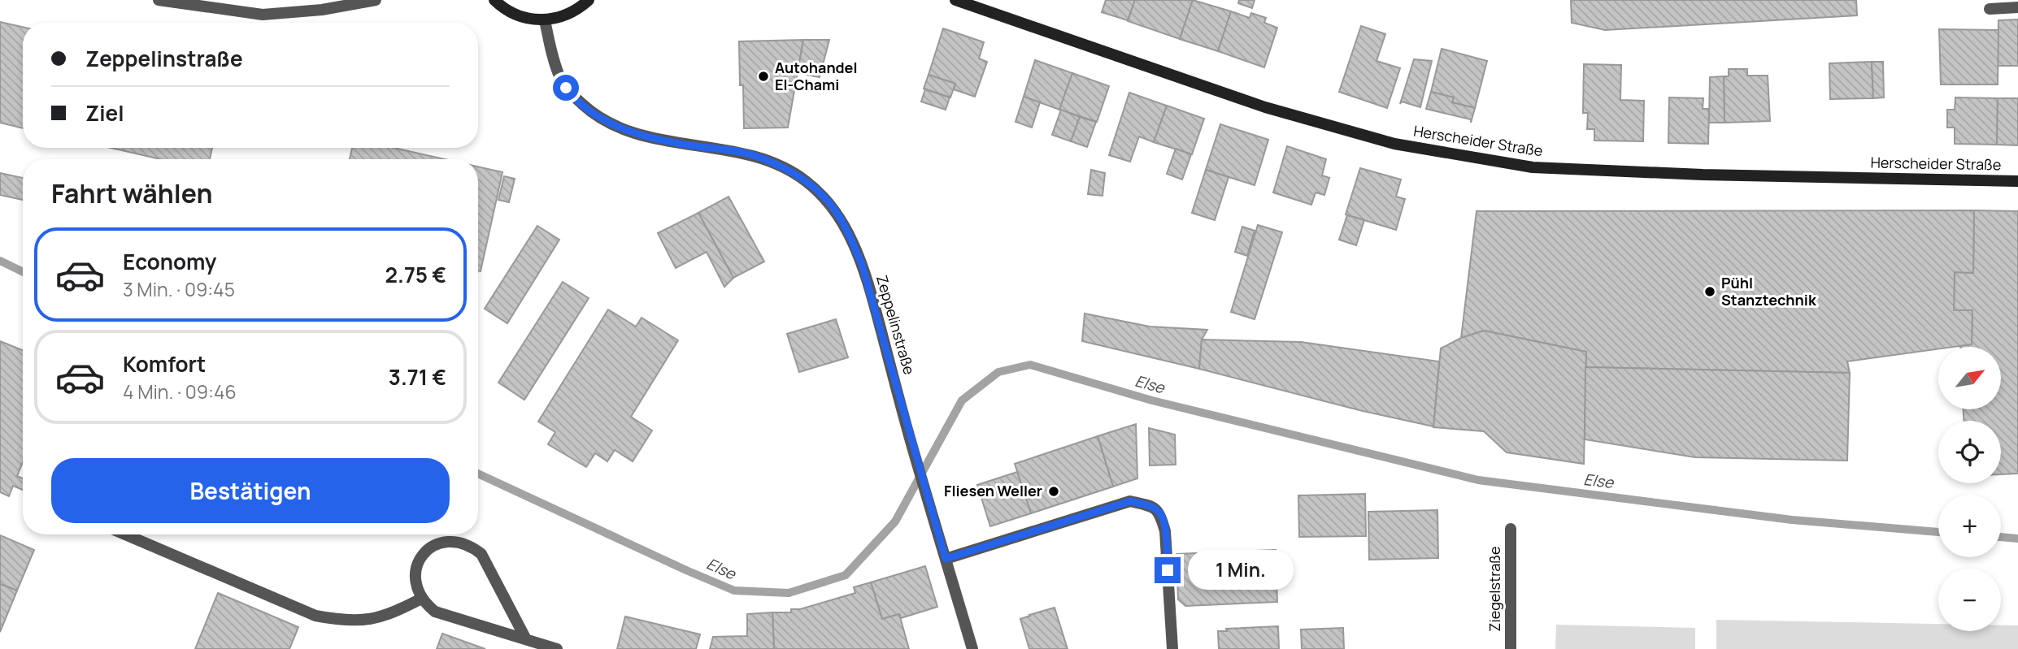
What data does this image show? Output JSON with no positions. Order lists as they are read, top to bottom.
{
  "streets": {
    "main road": ["Herscheider Straße"],
    "street": ["Zeppelinstraße", "Ziegelstraße"]
  },
  "water": ["Else"],
  "places": ["Autohandel El-Chami", "Pühl Stanztechnik", "Fliesen Weller"],
  "north": "top right",
  "page": {
    "banner": ["Zeppelinstraße", "Ziel"],
    "heading": "Fahrt wählen",
    "list": [
      {
        "name": "Economy",
        "note": "3 Min. · 09:45",
        "value": "2.75 €"
      },
      {
        "name": "Komfort",
        "note": "4 Min. · 09:46",
        "value": "3.71 €"
      }
    ],
    "map_buttons": ["+", "−"],
    "buttons": "Bestätigen",
    "bubble": "1 Min."
  }
}
